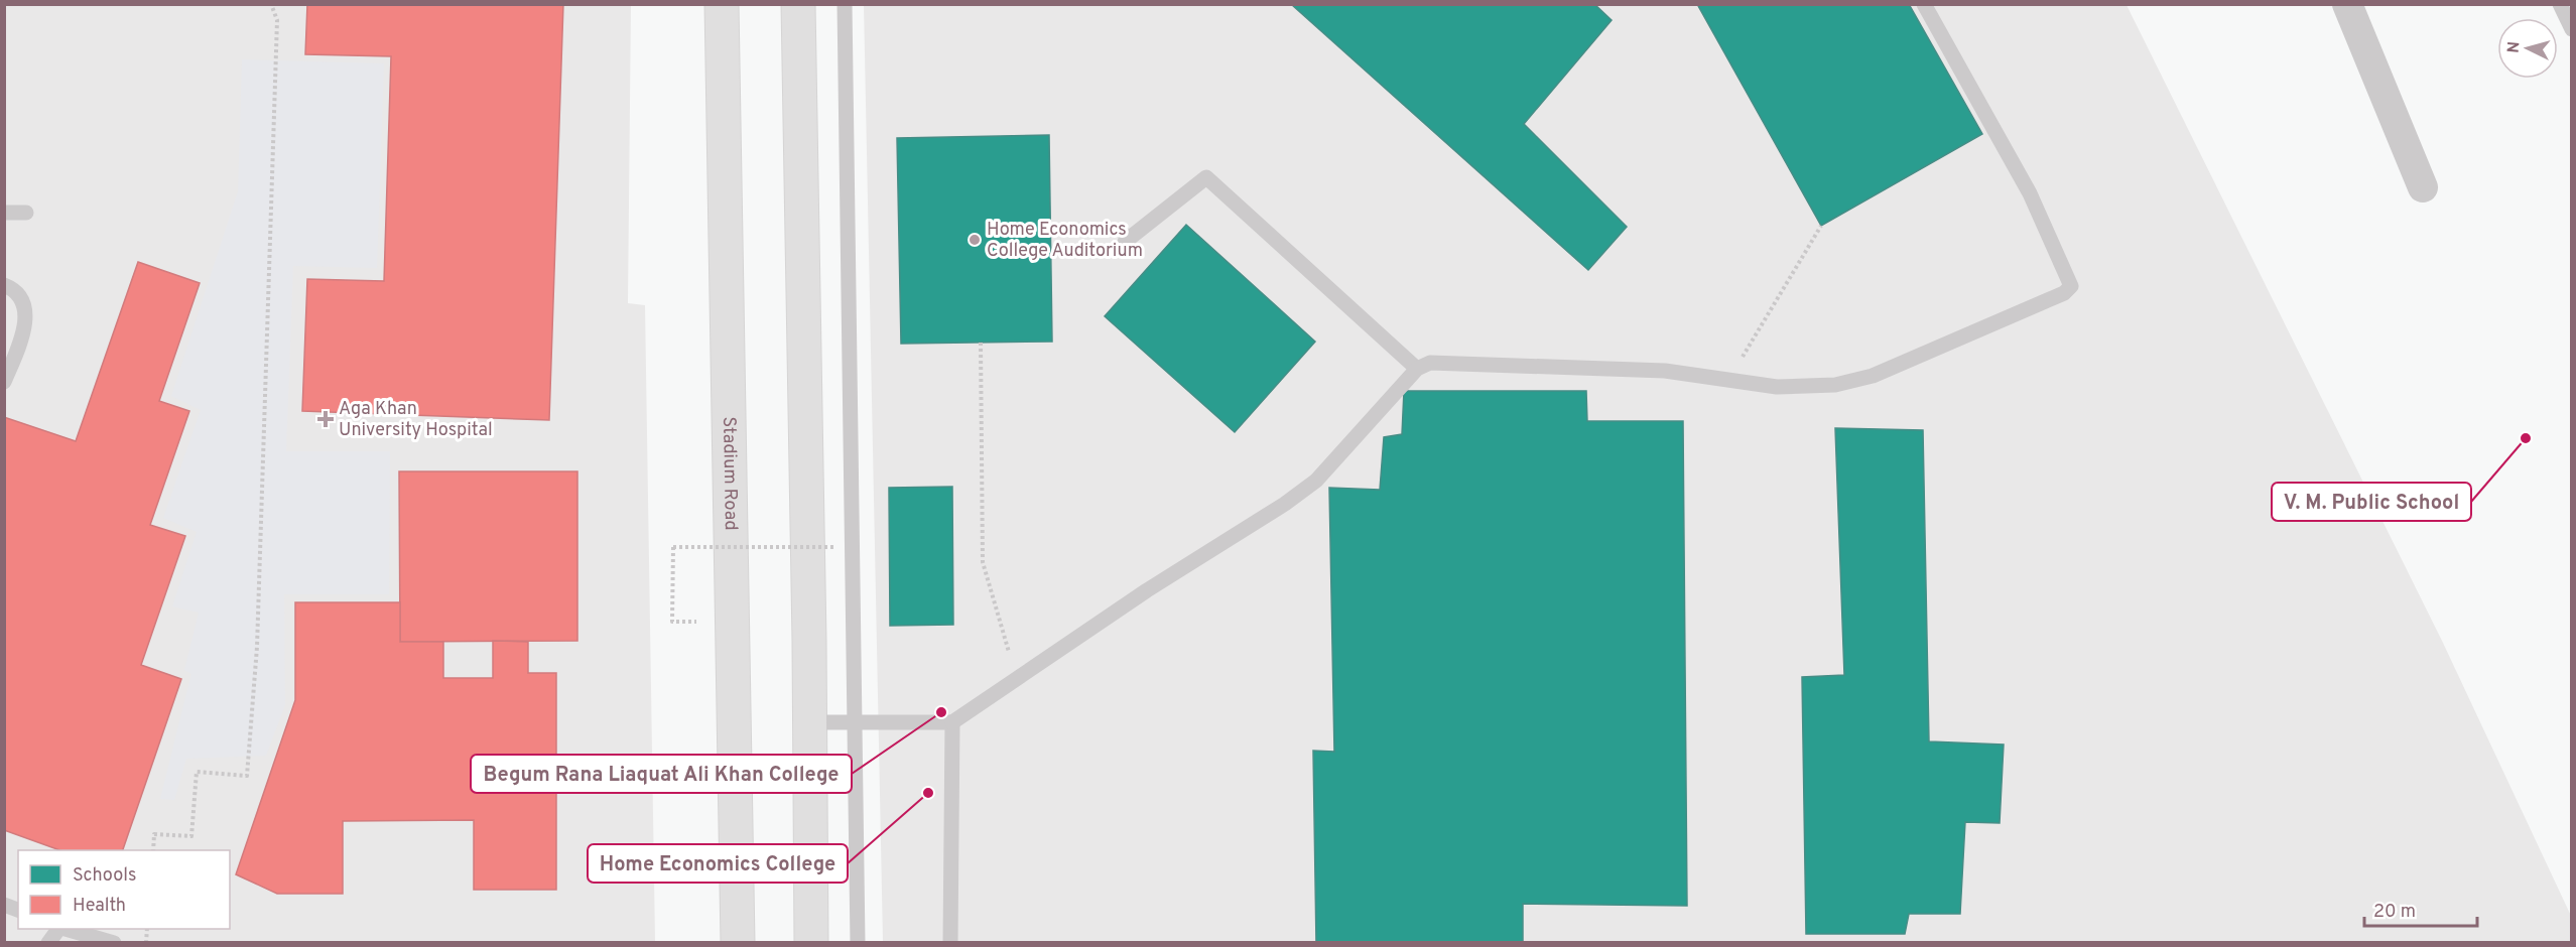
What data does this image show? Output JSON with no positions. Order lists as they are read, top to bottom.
{
  "streets": {
    "main road": ["Stadium Road"]
  },
  "places": {
    "other": [
      "Home Economics College Auditorium",
      "V. M. Public School",
      "Begum Rana Liaquat Ali Khan College",
      "Home Economics College"
    ],
    "health": ["Aga Khan University Hospital"]
  },
  "legend": ["Schools", "Health"],
  "scale_bar": "20 m",
  "north": "left"
}
